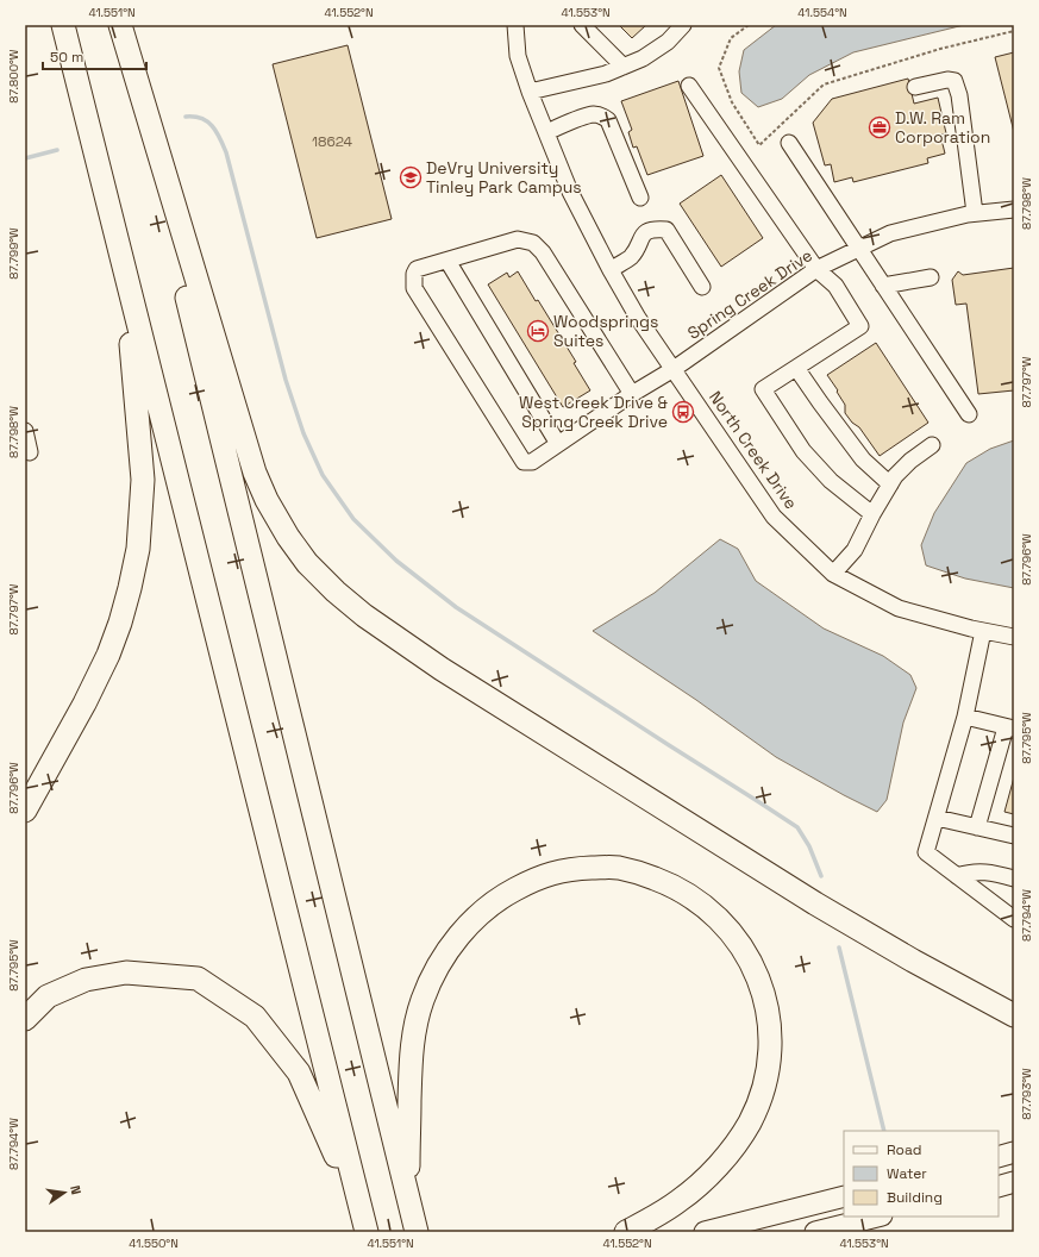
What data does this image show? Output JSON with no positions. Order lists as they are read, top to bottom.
{
  "streets": {
    "street": ["Spring Creek Drive", "North Creek Drive"]
  },
  "crossings": [
    ["Spring Creek Drive", "North Creek Drive"]
  ],
  "places": {
    "office": ["D.W. Ram Corporation"],
    "school or university": ["DeVry University Tinley Park Campus"],
    "hotel": ["Woodsprings Suites"],
    "bus stop": ["West Creek Drive & Spring Creek Drive"]
  },
  "house_numbers": ["18624"],
  "legend": ["Road", "Water", "Building"],
  "scale_bar": "50 m",
  "north": "right",
  "coordinates": [
    "41.551°N",
    "41.552°N",
    "41.553°N",
    "41.554°N",
    "87.800°W",
    "87.798°W",
    "87.799°W",
    "87.797°W",
    "87.796°W",
    "87.795°W",
    "87.794°W",
    "87.793°W",
    "41.550°N"
  ]
}
